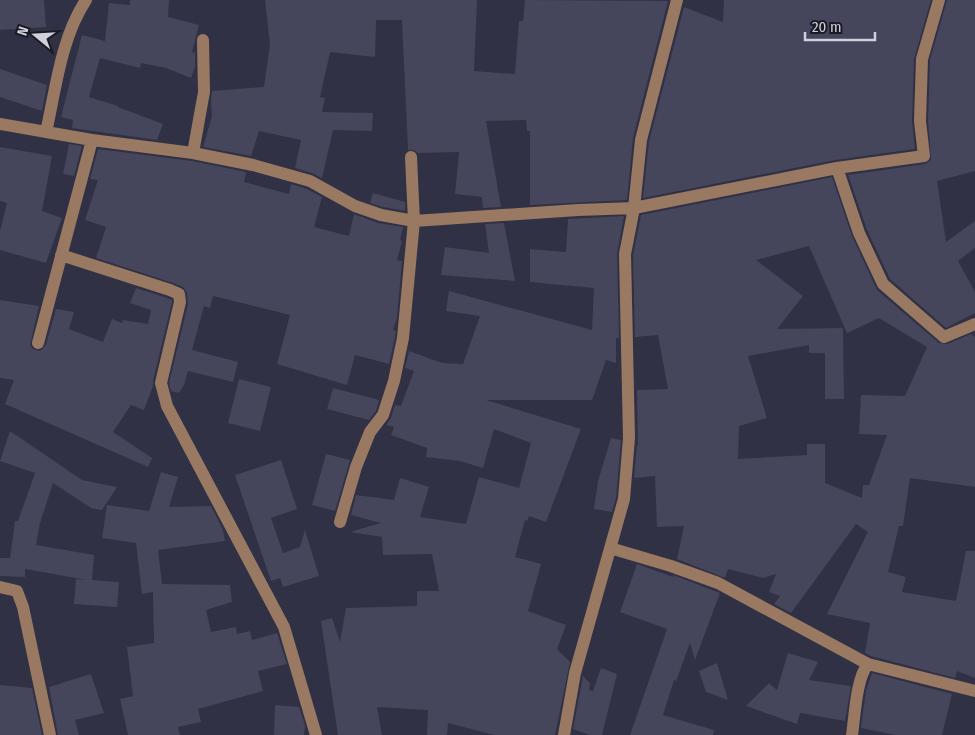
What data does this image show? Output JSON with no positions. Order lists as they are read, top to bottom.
{
  "scale_bar": "20 m",
  "north": "left"
}
